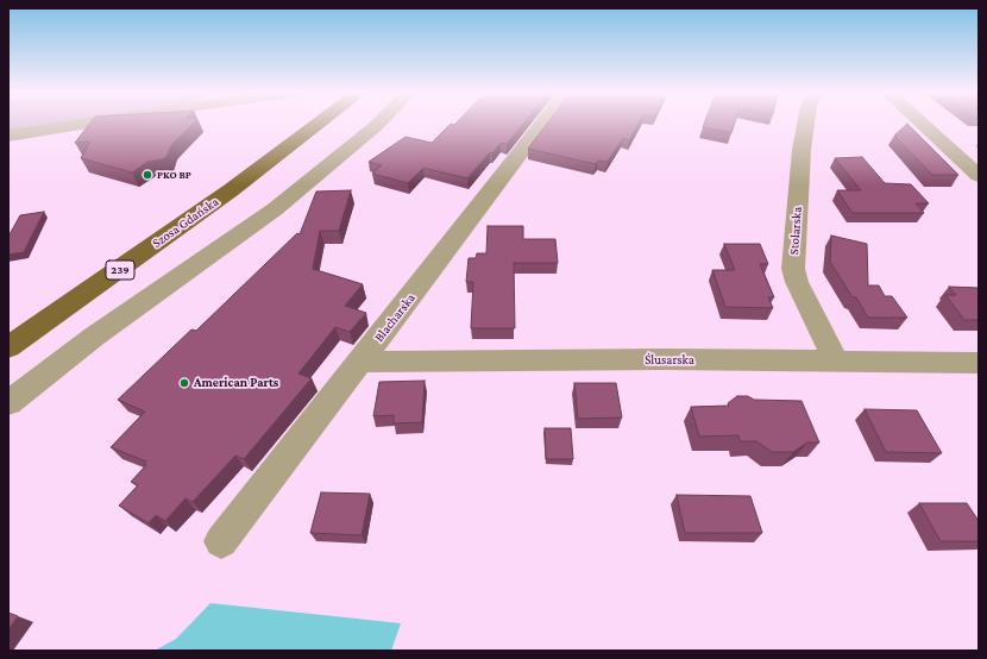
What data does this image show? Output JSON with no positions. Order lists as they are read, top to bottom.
{
  "streets": {
    "main road": ["Szosa Gdańska", "239"],
    "street": ["Stolarska", "Blacharska", "Ślusarska"]
  },
  "crossings": [
    ["Stolarska", "Ślusarska"],
    ["Blacharska", "Ślusarska"]
  ],
  "places": ["PKO BP", "American Parts"]
}
